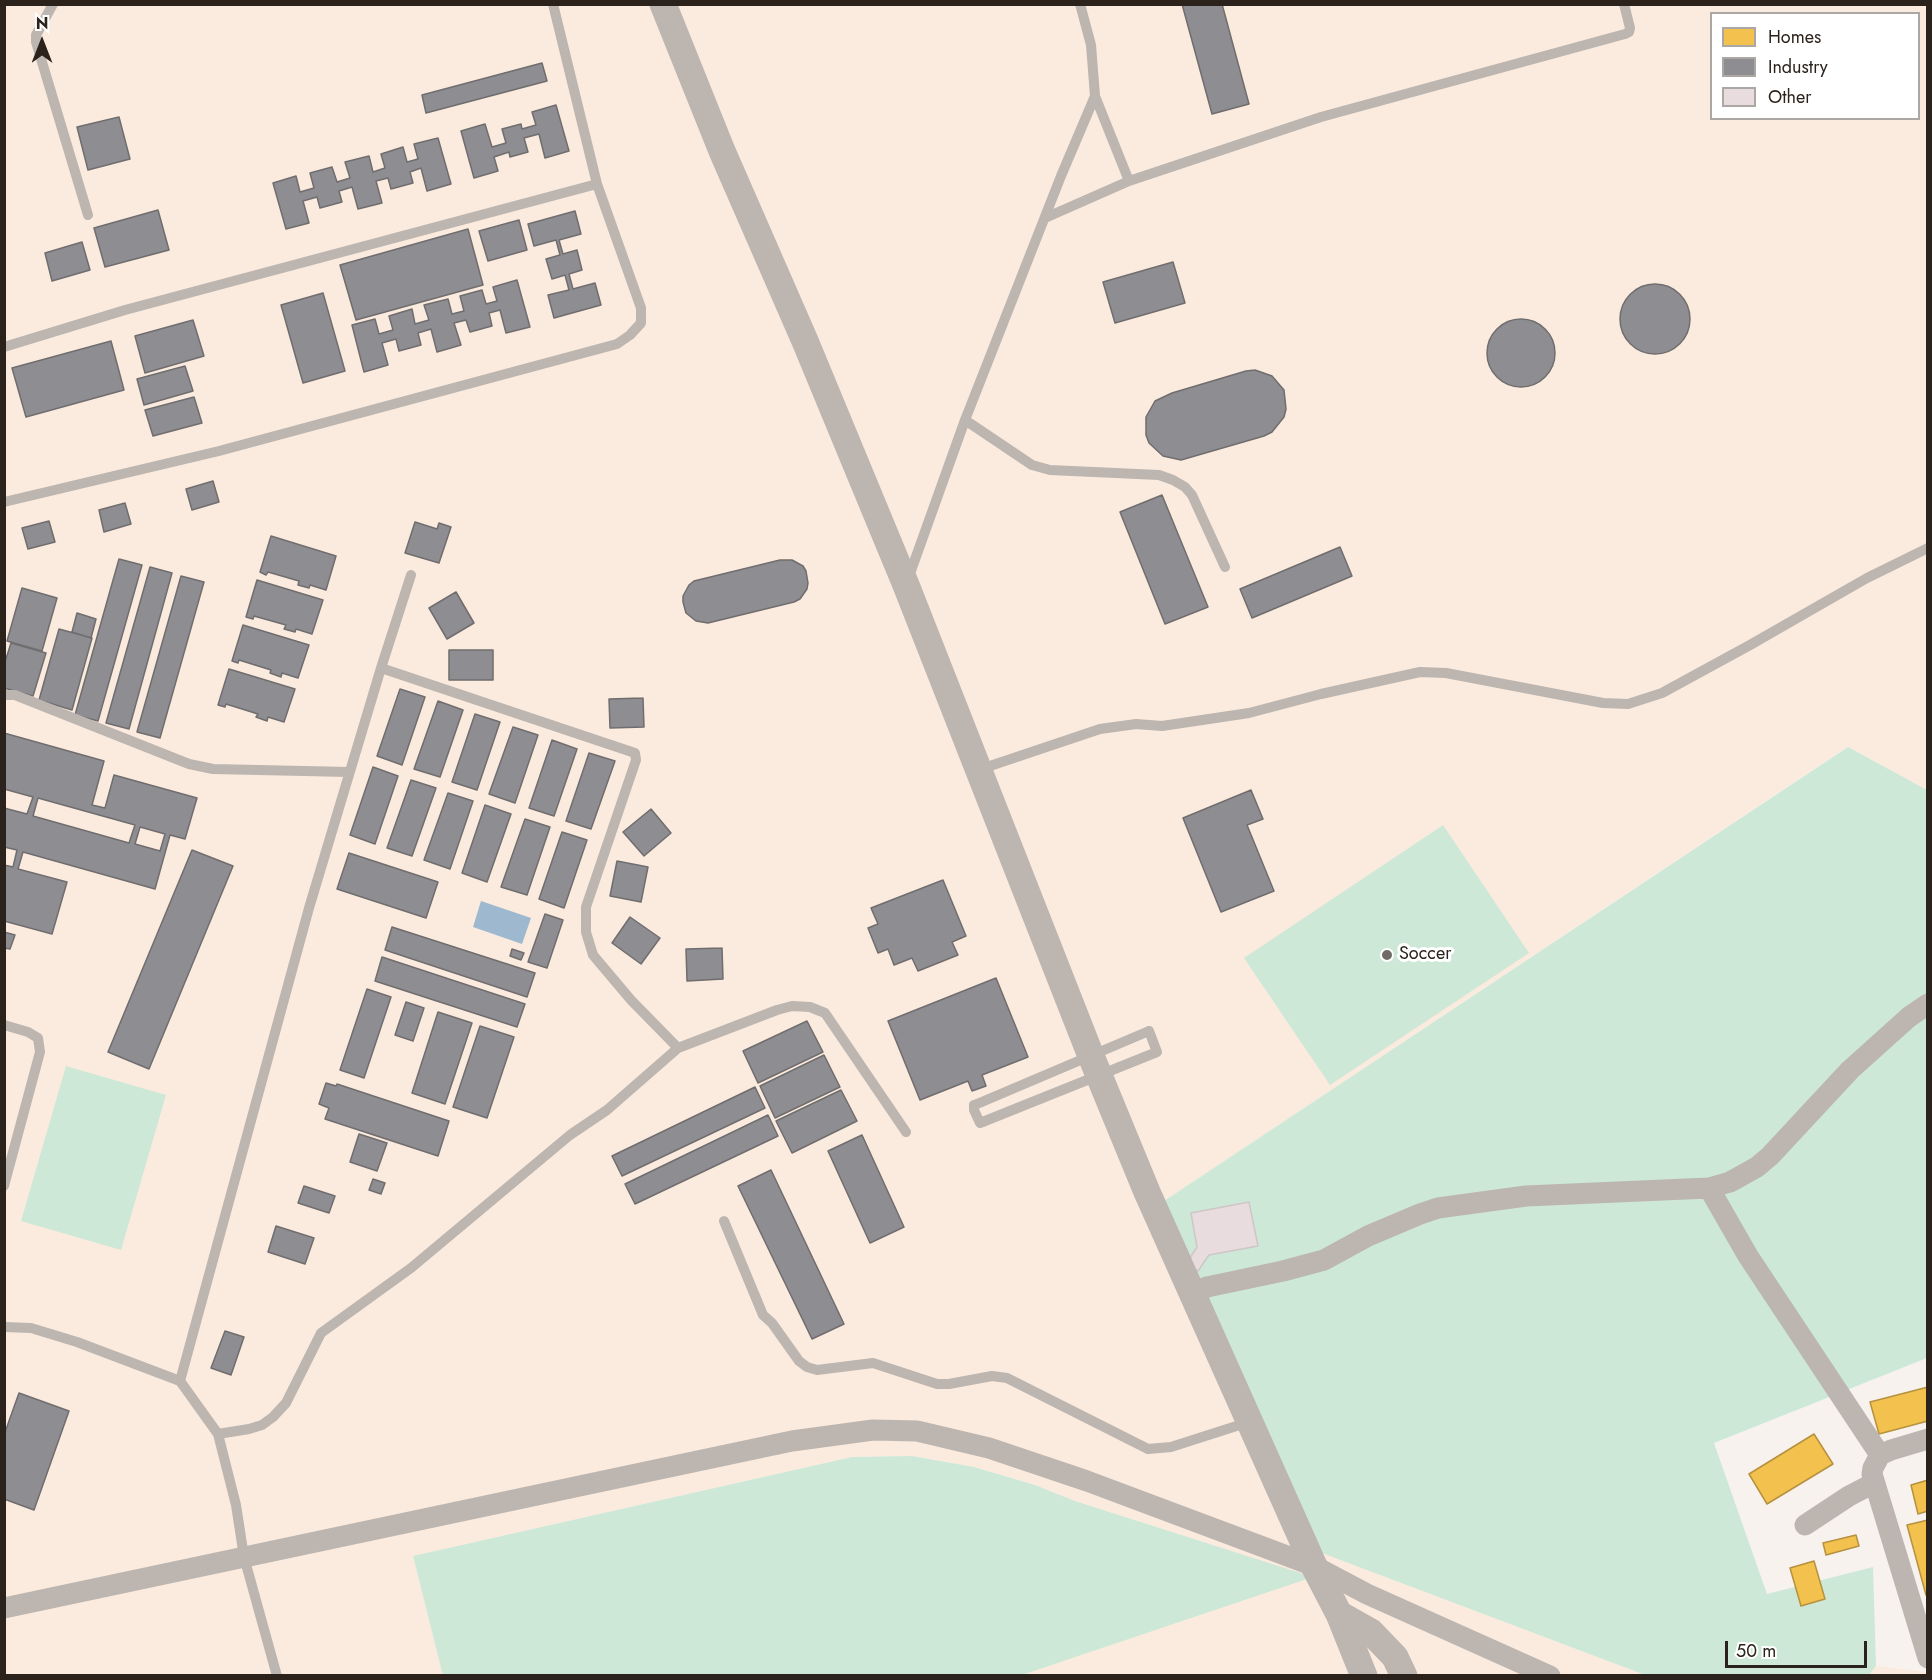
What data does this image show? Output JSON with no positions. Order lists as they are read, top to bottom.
{
  "places": ["Soccer"],
  "legend": ["Homes", "Industry", "Other"],
  "scale_bar": "50 m",
  "north": "top"
}
